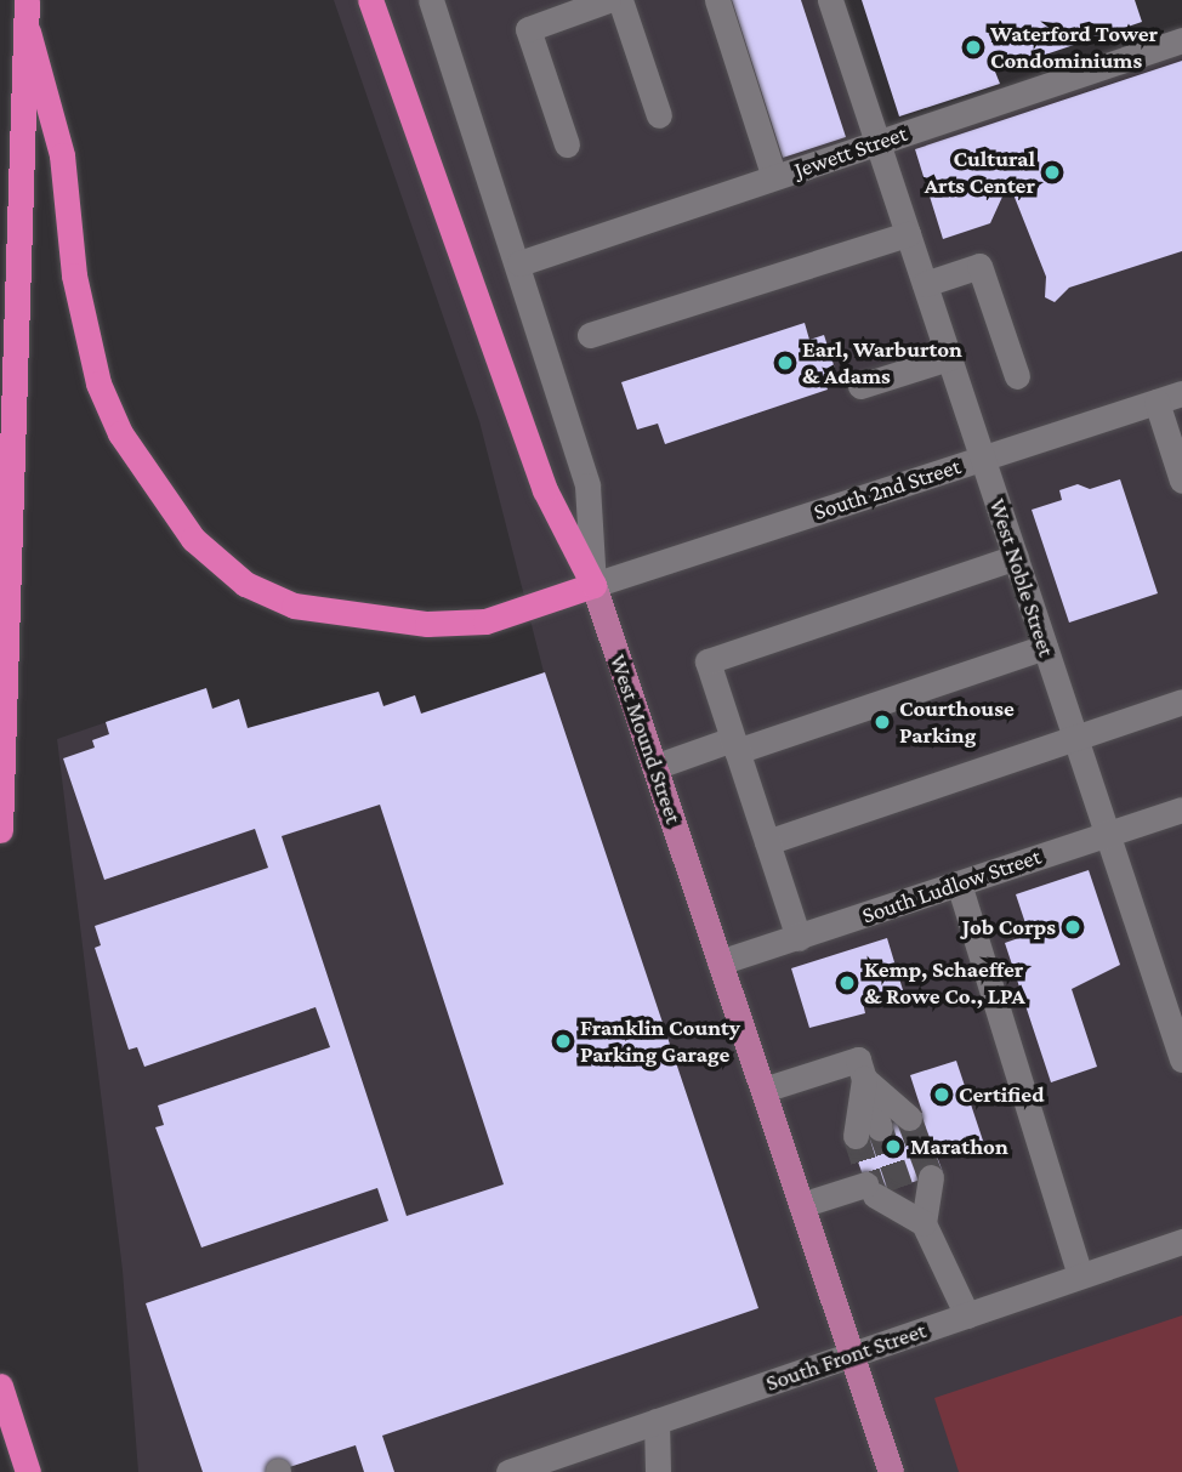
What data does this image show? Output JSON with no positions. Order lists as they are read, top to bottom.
{
  "streets": {
    "main road": ["West Mound Street"],
    "street": [
      "Jewett Street",
      "South 2nd Street",
      "West Noble Street",
      "South Ludlow Street",
      "South Front Street"
    ]
  },
  "crossings": [
    ["Jewett Street", "West Noble Street"],
    ["Jewett Street", "West Mound Street"],
    ["South 2nd Street", "West Noble Street"],
    ["South 2nd Street", "West Mound Street"],
    ["West Noble Street", "South Ludlow Street"],
    ["West Mound Street", "South Ludlow Street"],
    ["West Mound Street", "South Front Street"]
  ],
  "places": [
    "Waterford Tower Condominiums",
    "Cultural Arts Center",
    "Earl, Warburton & Adams",
    "Courthouse Parking",
    "Job Corps",
    "Kemp, Schaeffer & Rowe Co., LPA",
    "Franklin County Parking Garage",
    "Certified",
    "Marathon"
  ]
}
